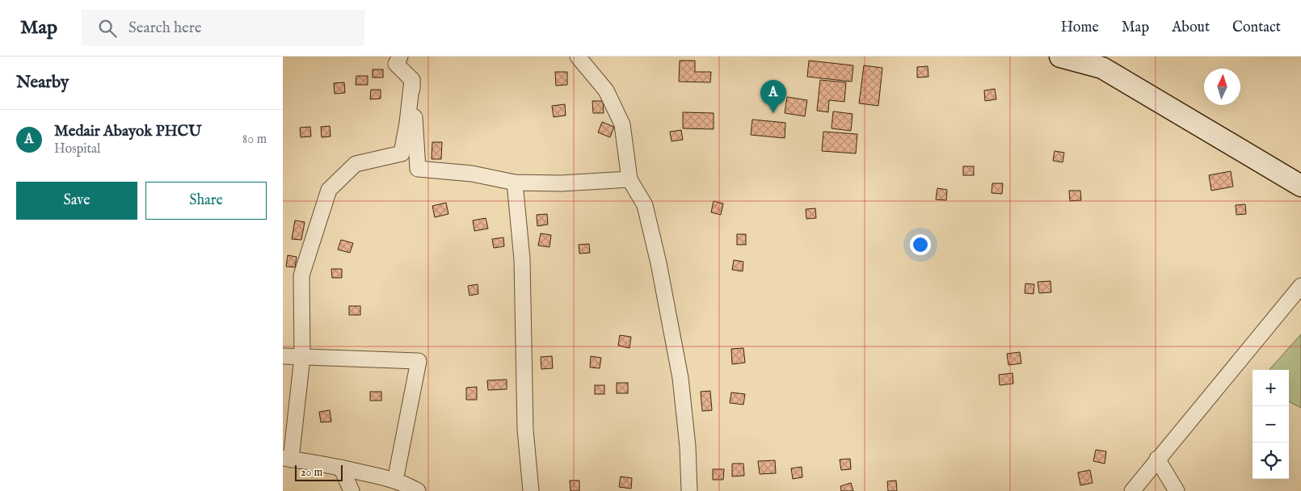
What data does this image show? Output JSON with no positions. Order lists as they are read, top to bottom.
{
  "scale_bar": "20 m",
  "north": "top",
  "page": {
    "header": "Map",
    "search": "Search here",
    "nav": [
      "Home",
      "Map",
      "About",
      "Contact"
    ],
    "heading": "Nearby",
    "pins": "A",
    "list": [
      {
        "mark": "A",
        "name": "Medair Abayok PHCU",
        "note": "Hospital",
        "value": "80 m"
      }
    ],
    "buttons": ["Save", "Share"],
    "map_buttons": ["+", "−"],
    "scale": "20 m"
  }
}
